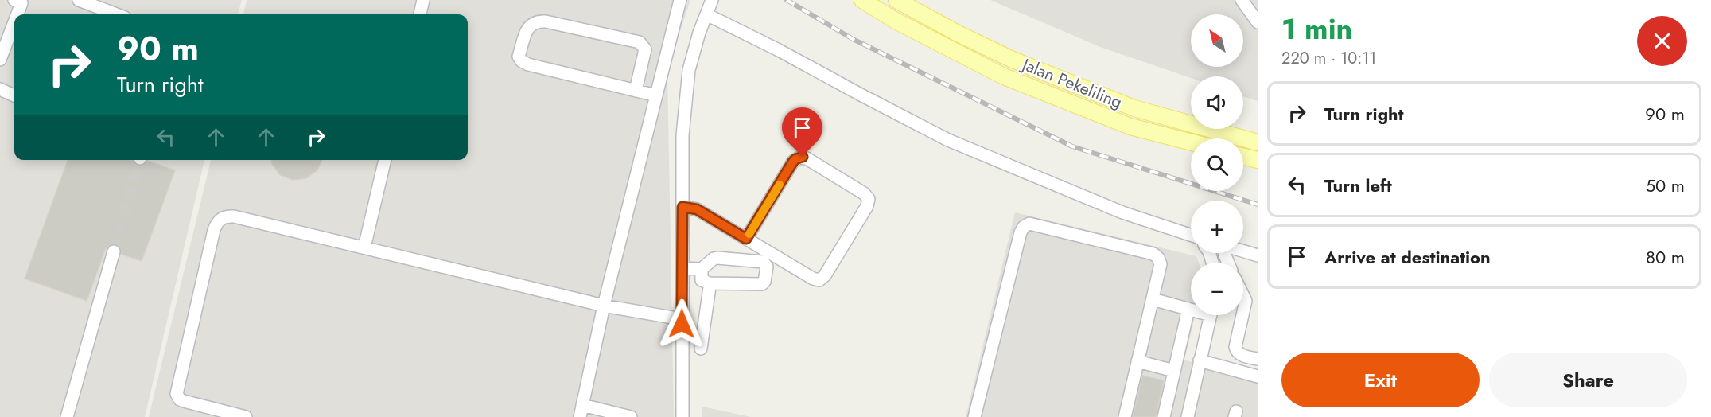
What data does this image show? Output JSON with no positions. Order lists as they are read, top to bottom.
{
  "streets": {
    "main road": ["Jalan Pekeliling"]
  },
  "north": "top left",
  "page": {
    "heading": ["1 min", "220 m · 10:11"],
    "map_buttons": ["+", "−"],
    "turn": ["90 m", "Turn right"],
    "list": [
      {
        "name": "Turn right",
        "value": "90 m"
      },
      {
        "name": "Turn left",
        "value": "50 m"
      },
      {
        "name": "Arrive at destination",
        "value": "80 m"
      }
    ],
    "buttons": ["Exit", "Share"]
  }
}
